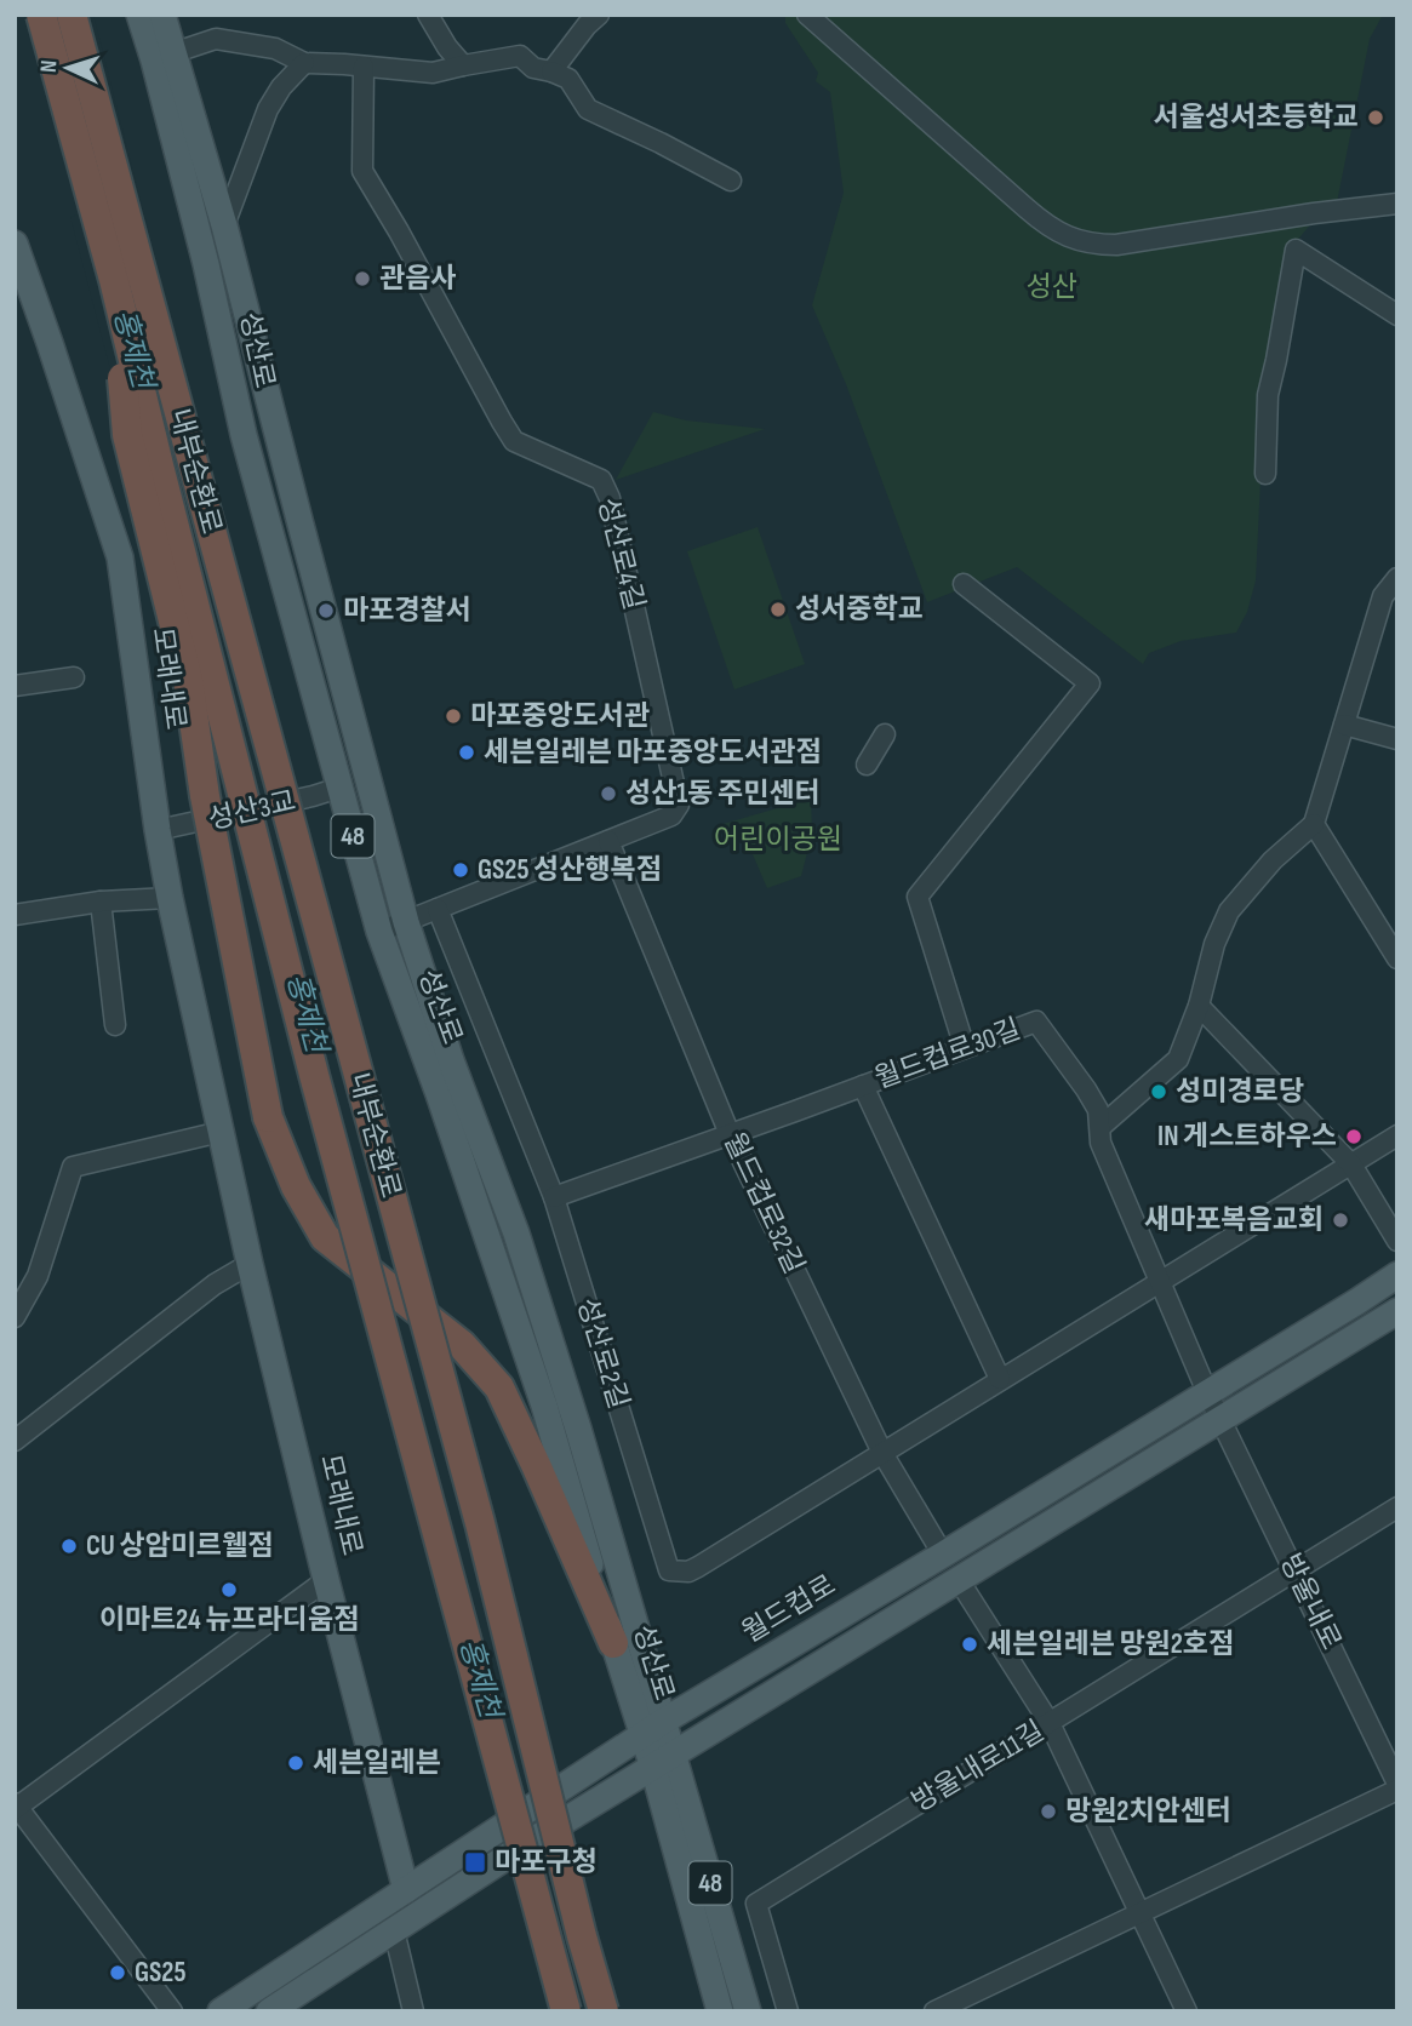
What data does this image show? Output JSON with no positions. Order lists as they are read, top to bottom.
{
  "streets": {
    "highway": ["내부순환로"],
    "main road": [
      "성산로",
      "모래내로",
      "48",
      "월드컵로"
    ],
    "street": [
      "성산로4길",
      "성산3교",
      "월드컵로30길",
      "월드컵로32길",
      "성산로2길",
      "방울내로",
      "방울내로11길"
    ]
  },
  "crossings": [
    ["성산로", "성산로4길"],
    ["성산로", "성산3교"],
    ["성산로", "월드컵로"],
    ["성산로4길", "월드컵로32길"],
    ["성산로4길", "성산로2길"],
    ["모래내로", "성산3교"],
    ["모래내로", "월드컵로"],
    ["월드컵로30길", "월드컵로32길"],
    ["월드컵로30길", "성산로2길"],
    ["월드컵로30길", "방울내로"],
    ["월드컵로30길", "월드컵로"],
    ["월드컵로32길", "성산로2길"],
    ["월드컵로32길", "월드컵로"],
    ["방울내로", "방울내로11길"]
  ],
  "water": ["홍제천"],
  "parks": ["성산", "어린이공원"],
  "places": {
    "other": [
      "서울성서초등학교",
      "관음사",
      "성서중학교",
      "마포경찰서",
      "마포중앙도서관",
      "세븐일레븐 마포중앙도서관점",
      "성산1동 주민센터",
      "GS25 성산행복점",
      "성미경로당",
      "IN 게스트하우스",
      "새마포복음교회",
      "CU 상암미르웰점",
      "이마트24 뉴프라디움점",
      "세븐일레븐 망원2호점",
      "세븐일레븐",
      "망원2치안센터",
      "GS25"
    ],
    "transit": ["마포구청"]
  },
  "north": "left"
}
